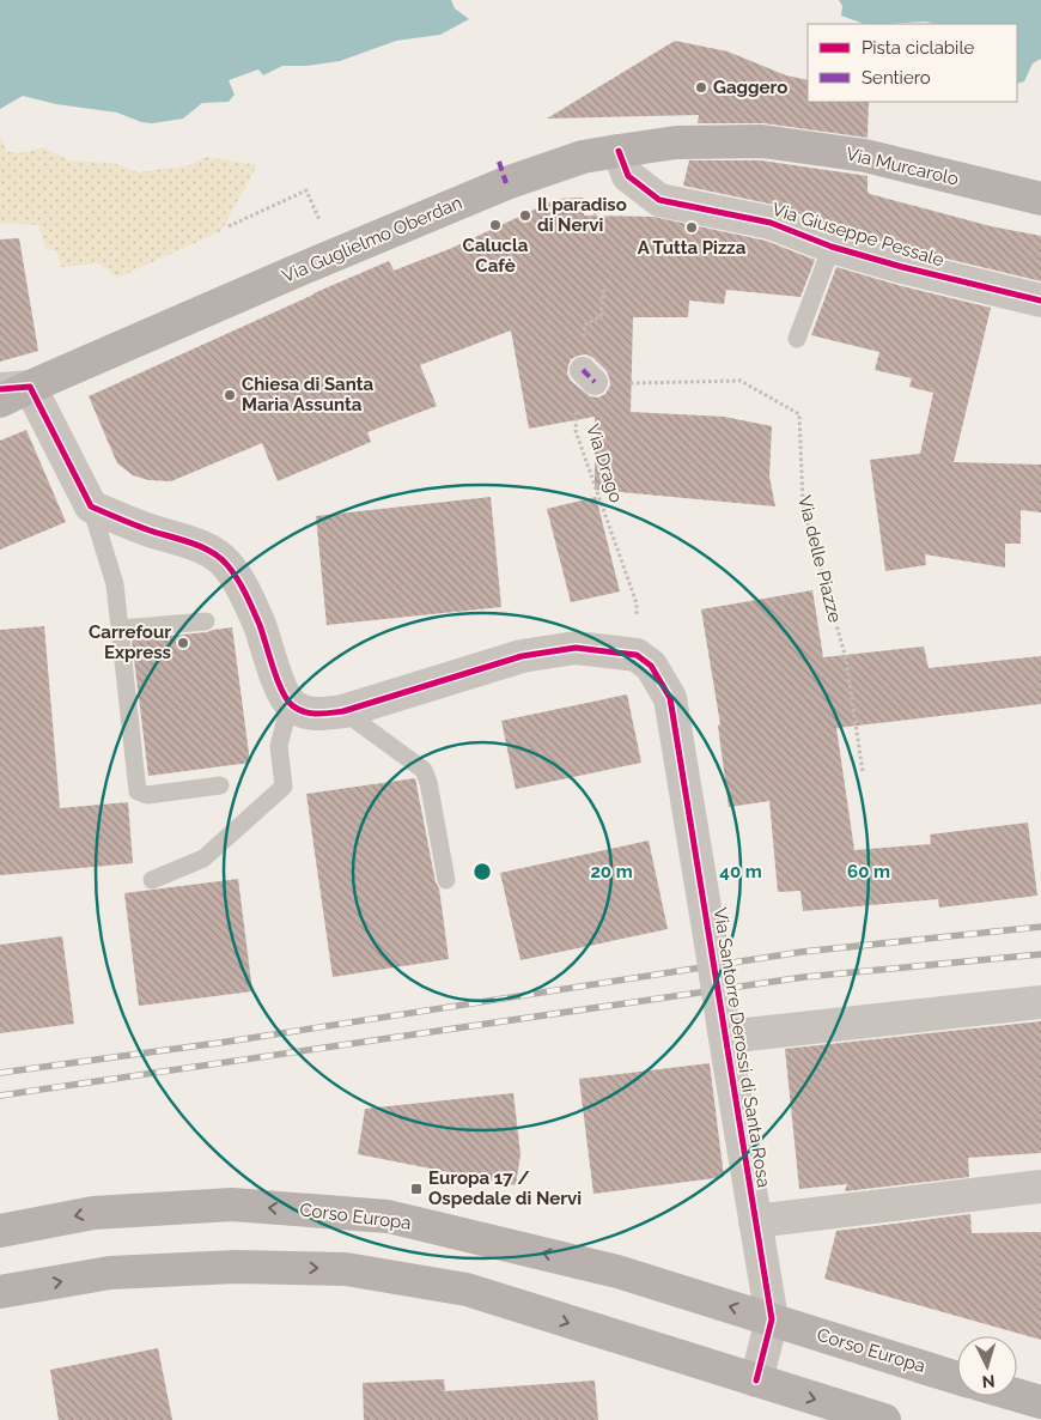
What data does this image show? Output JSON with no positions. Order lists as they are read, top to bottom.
{
  "streets": {
    "main road": ["Via Murcarolo", "Via Guglielmo Oberdan", "Corso Europa"],
    "street": ["Via Giuseppe Pessale", "Via Santorre Derossi di Santa Rosa"],
    "path": ["Via Drago", "Via delle Piazze"]
  },
  "crossings": [
    ["Via Murcarolo", "Via Guglielmo Oberdan"],
    ["Via Giuseppe Pessale", "Via Guglielmo Oberdan"],
    ["Via Drago", "Via Santorre Derossi di Santa Rosa"],
    ["Via Santorre Derossi di Santa Rosa", "Corso Europa"]
  ],
  "places": {
    "other": [
      "Gaggero",
      "Il paradiso di Nervi",
      "Calucla Cafè",
      "A Tutta Pizza",
      "Chiesa di Santa Maria Assunta",
      "Carrefour Express"
    ],
    "transit": ["Europa 17 / Ospedale di Nervi"]
  },
  "legend": ["Pista ciclabile", "Sentiero"],
  "north": "bottom",
  "rings": ["20 m", "40 m", "60 m"]
}
